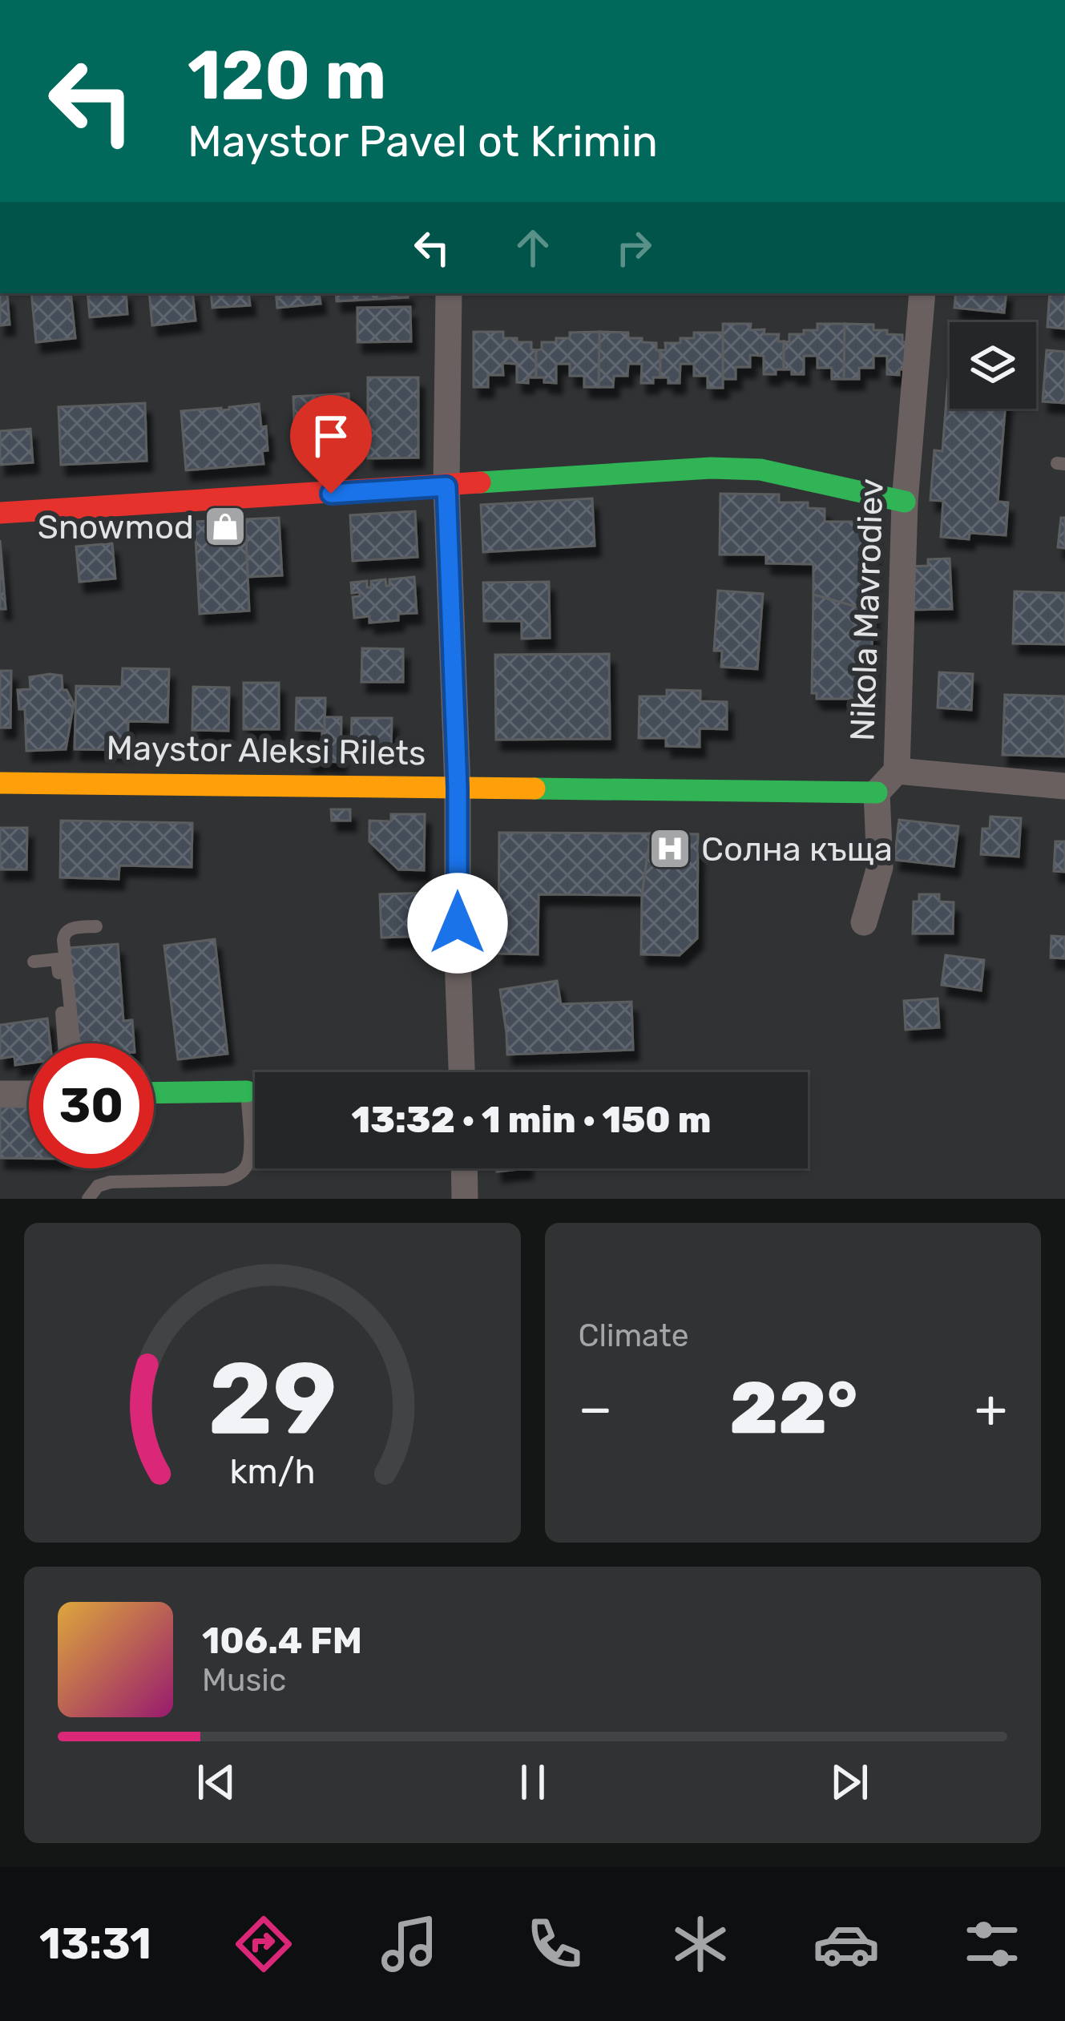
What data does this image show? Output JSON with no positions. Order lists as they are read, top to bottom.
{
  "streets": {
    "street": ["Nikola Mavrodiev", "Maystor Aleksi Rilets"]
  },
  "crossings": [
    ["Nikola Mavrodiev", "Maystor Aleksi Rilets"]
  ],
  "places": {
    "shop": ["Snowmod"],
    "hospital": ["Солна къща"]
  },
  "page": {
    "turn": ["120 m", "Maystor Pavel ot Krimin"],
    "limit": "30",
    "trip": "13:32 · 1 min · 150 m",
    "tile": "Climate",
    "heat": ["−", "22°", "+"],
    "song": ["106.4 FM", "Music"],
    "tabs": "13:31",
    "gauge": ["29", "km/h"]
  }
}
